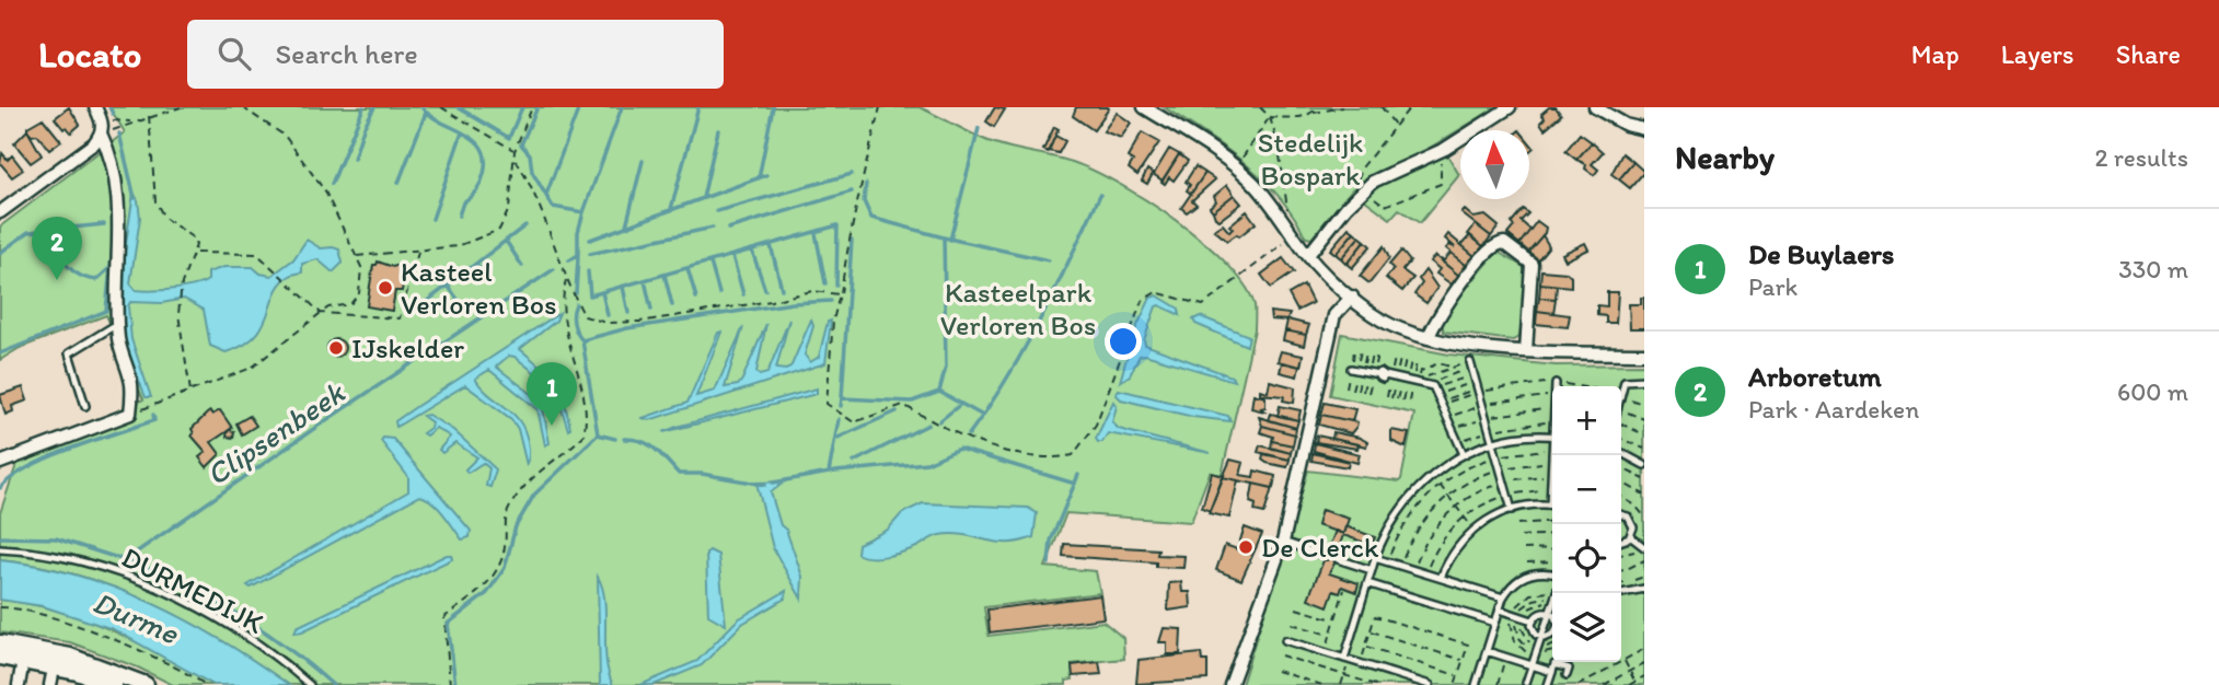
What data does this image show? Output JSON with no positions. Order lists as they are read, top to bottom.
{
  "streets": {
    "lane": ["DURMEDIJK"]
  },
  "water": ["Clipsenbeek", "Durme"],
  "parks": ["Stedelijk Bospark", "Kasteelpark Verloren Bos"],
  "places": ["Kasteel Verloren Bos", "IJskelder", "De Clerck"],
  "north": "top",
  "page": {
    "header": "Locato",
    "search": "Search here",
    "nav": ["Map", "Layers", "Share"],
    "heading": ["Nearby", "2 results"],
    "list": [
      {
        "mark": "1",
        "name": "De Buylaers",
        "note": "Park",
        "value": "330 m"
      },
      {
        "mark": "2",
        "name": "Arboretum",
        "note": "Park · Aardeken",
        "value": "600 m"
      }
    ],
    "pins": ["2", "1"],
    "map_buttons": ["+", "−"]
  }
}
